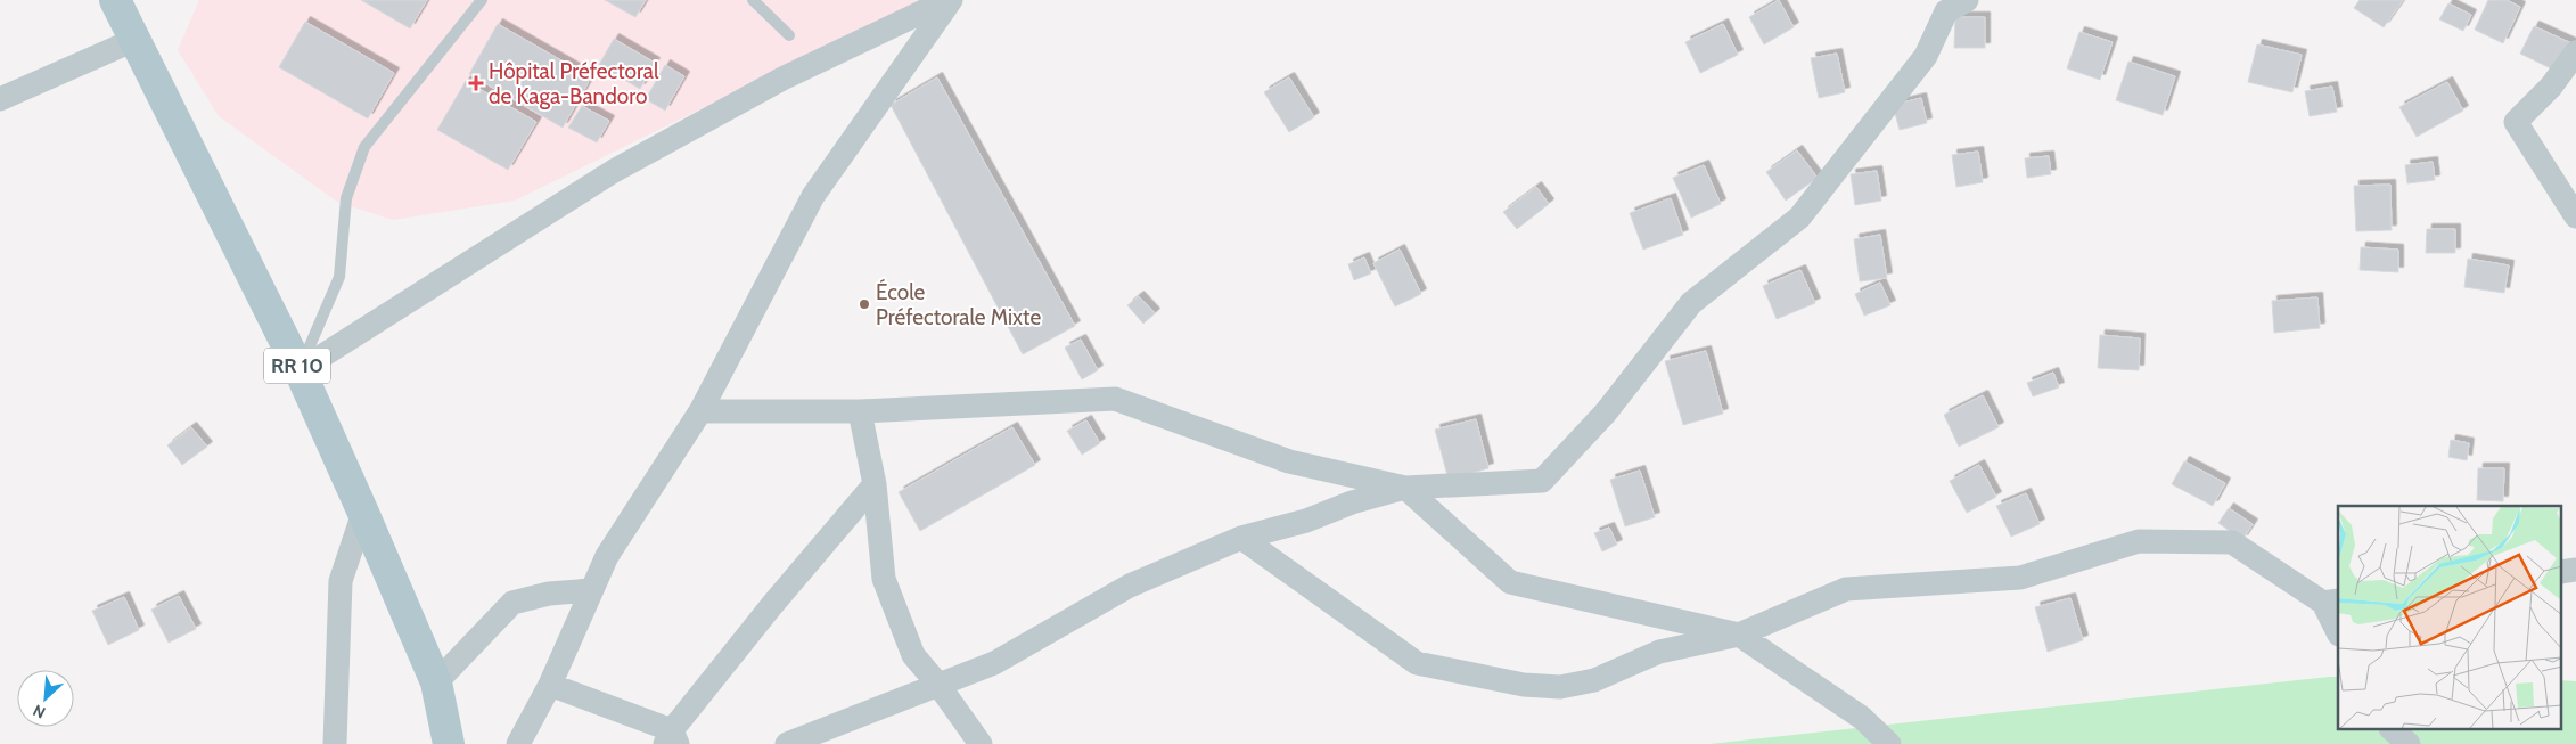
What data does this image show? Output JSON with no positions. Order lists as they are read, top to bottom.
{
  "streets": {
    "main road": ["RR 10"]
  },
  "places": {
    "health": ["Hôpital Préfectoral de Kaga-Bandoro"],
    "other": ["École Préfectorale Mixte"]
  },
  "north": "bottom left"
}
